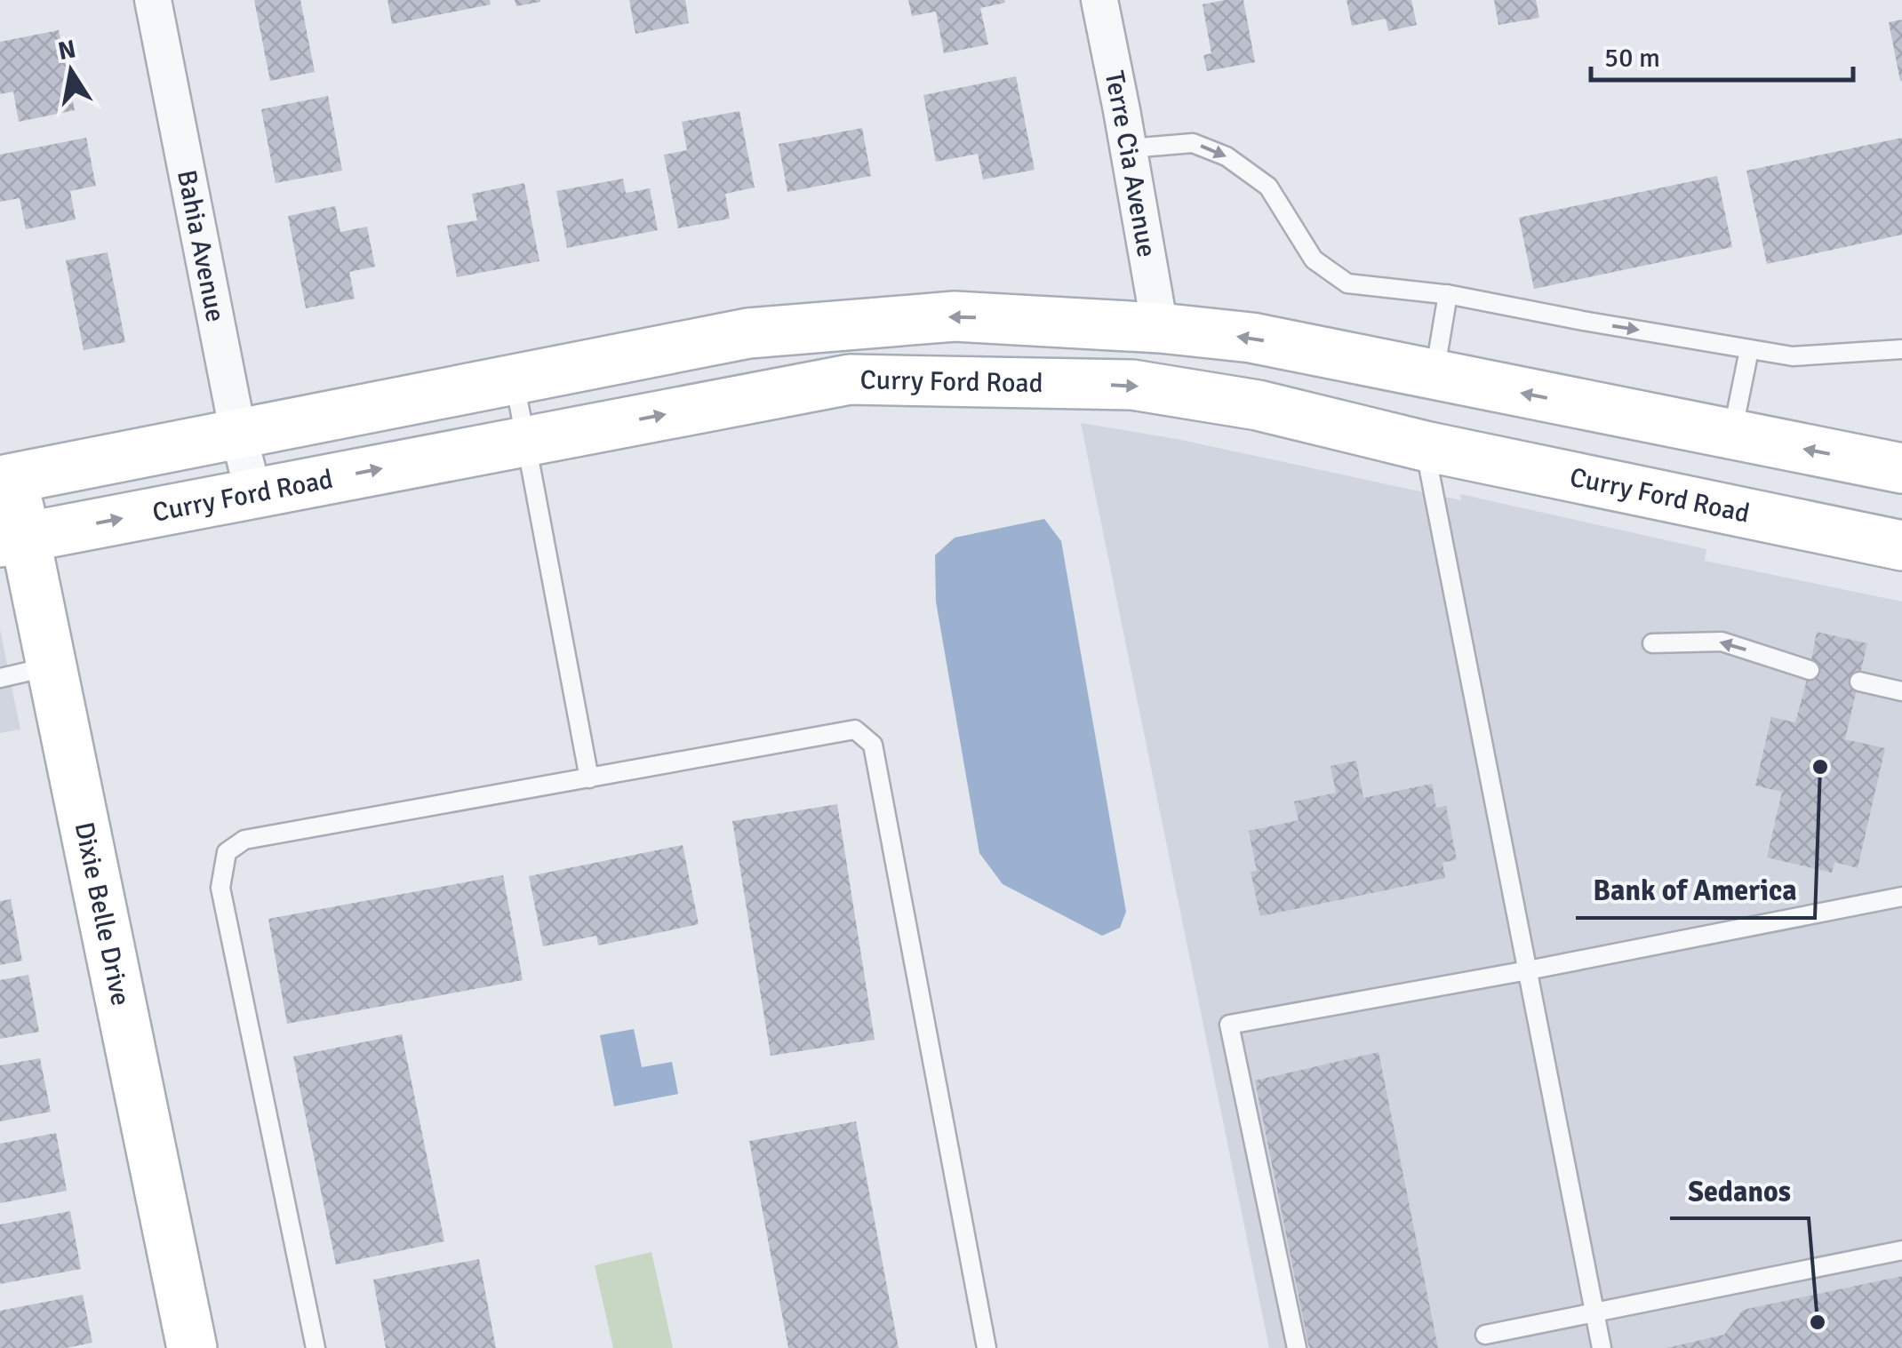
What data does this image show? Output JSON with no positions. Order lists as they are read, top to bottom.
{
  "streets": {
    "main road": ["Curry Ford Road", "Dixie Belle Drive"],
    "street": ["Terre Cia Avenue", "Bahia Avenue"]
  },
  "crossings": [
    ["Terre Cia Avenue", "Curry Ford Road"],
    ["Bahia Avenue", "Curry Ford Road"],
    ["Curry Ford Road", "Dixie Belle Drive"]
  ],
  "places": ["Bank of America", "Sedanos"],
  "scale_bar": "50 m",
  "north": "top"
}
